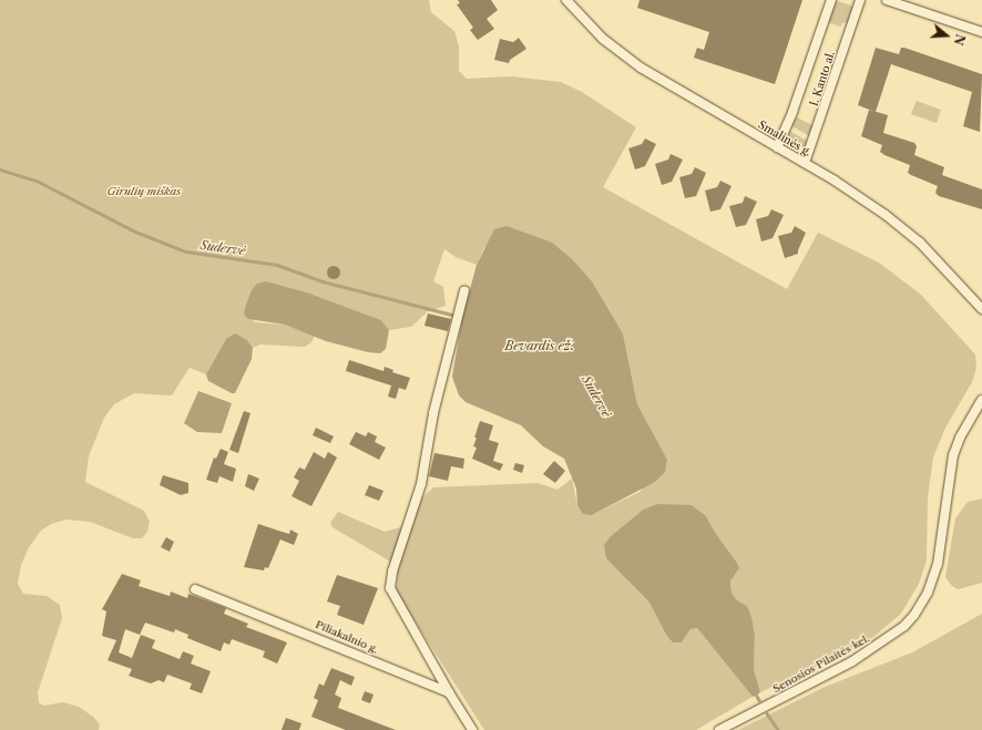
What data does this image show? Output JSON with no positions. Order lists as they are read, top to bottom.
{
  "streets": {
    "street": [
      "I. Kanto al.",
      "Smalinės g.",
      "Piliakalnio g.",
      "Senosios Pilaitės kel."
    ]
  },
  "crossings": [
    ["I. Kanto al.", "Smalinės g."]
  ],
  "water": ["Sudervė", "Bevardis ež."],
  "parks": ["Girulių miškas"],
  "north": "right"
}
